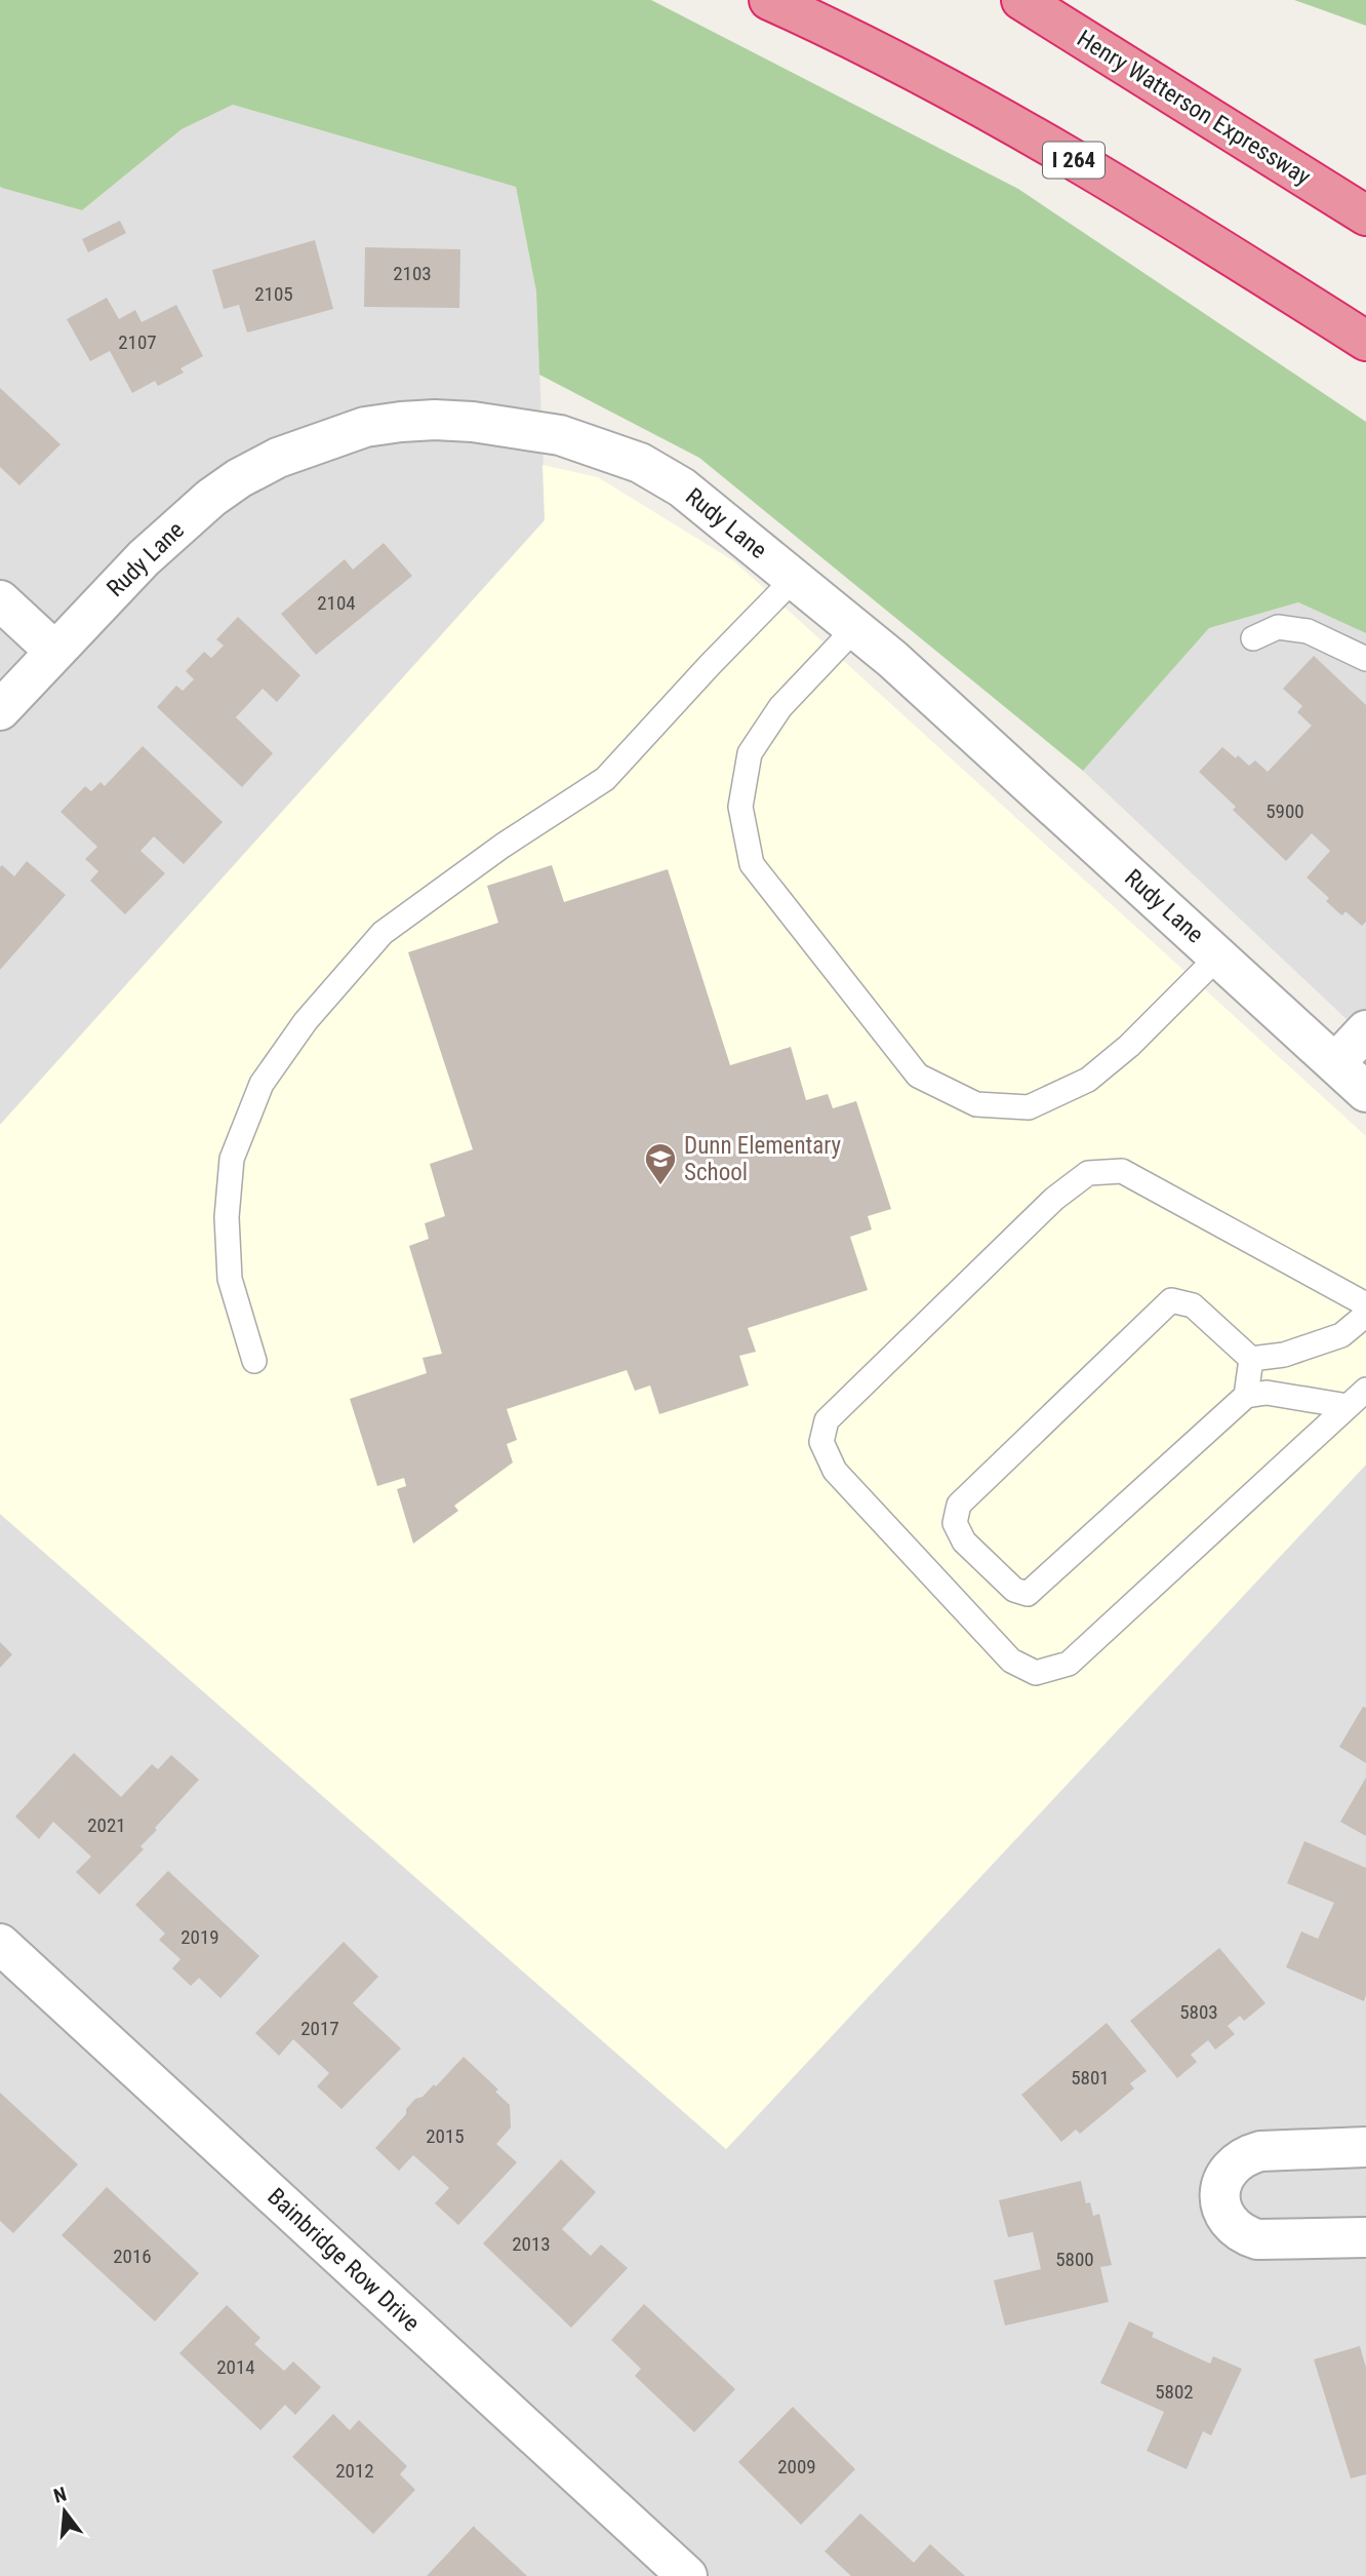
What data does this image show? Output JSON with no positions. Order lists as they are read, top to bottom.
{
  "streets": {
    "highway": ["Henry Watterson Expressway", "I 264"],
    "street": ["Rudy Lane", "Bainbridge Row Drive"]
  },
  "places": {
    "school or university": ["Dunn Elementary School"]
  },
  "house_numbers": [
    "2103",
    "2105",
    "2107",
    "2104",
    "5900",
    "2021",
    "2019",
    "5803",
    "2017",
    "5801",
    "2015",
    "2013",
    "2016",
    "5800",
    "2014",
    "5802",
    "2009",
    "2012"
  ],
  "north": "top"
}
